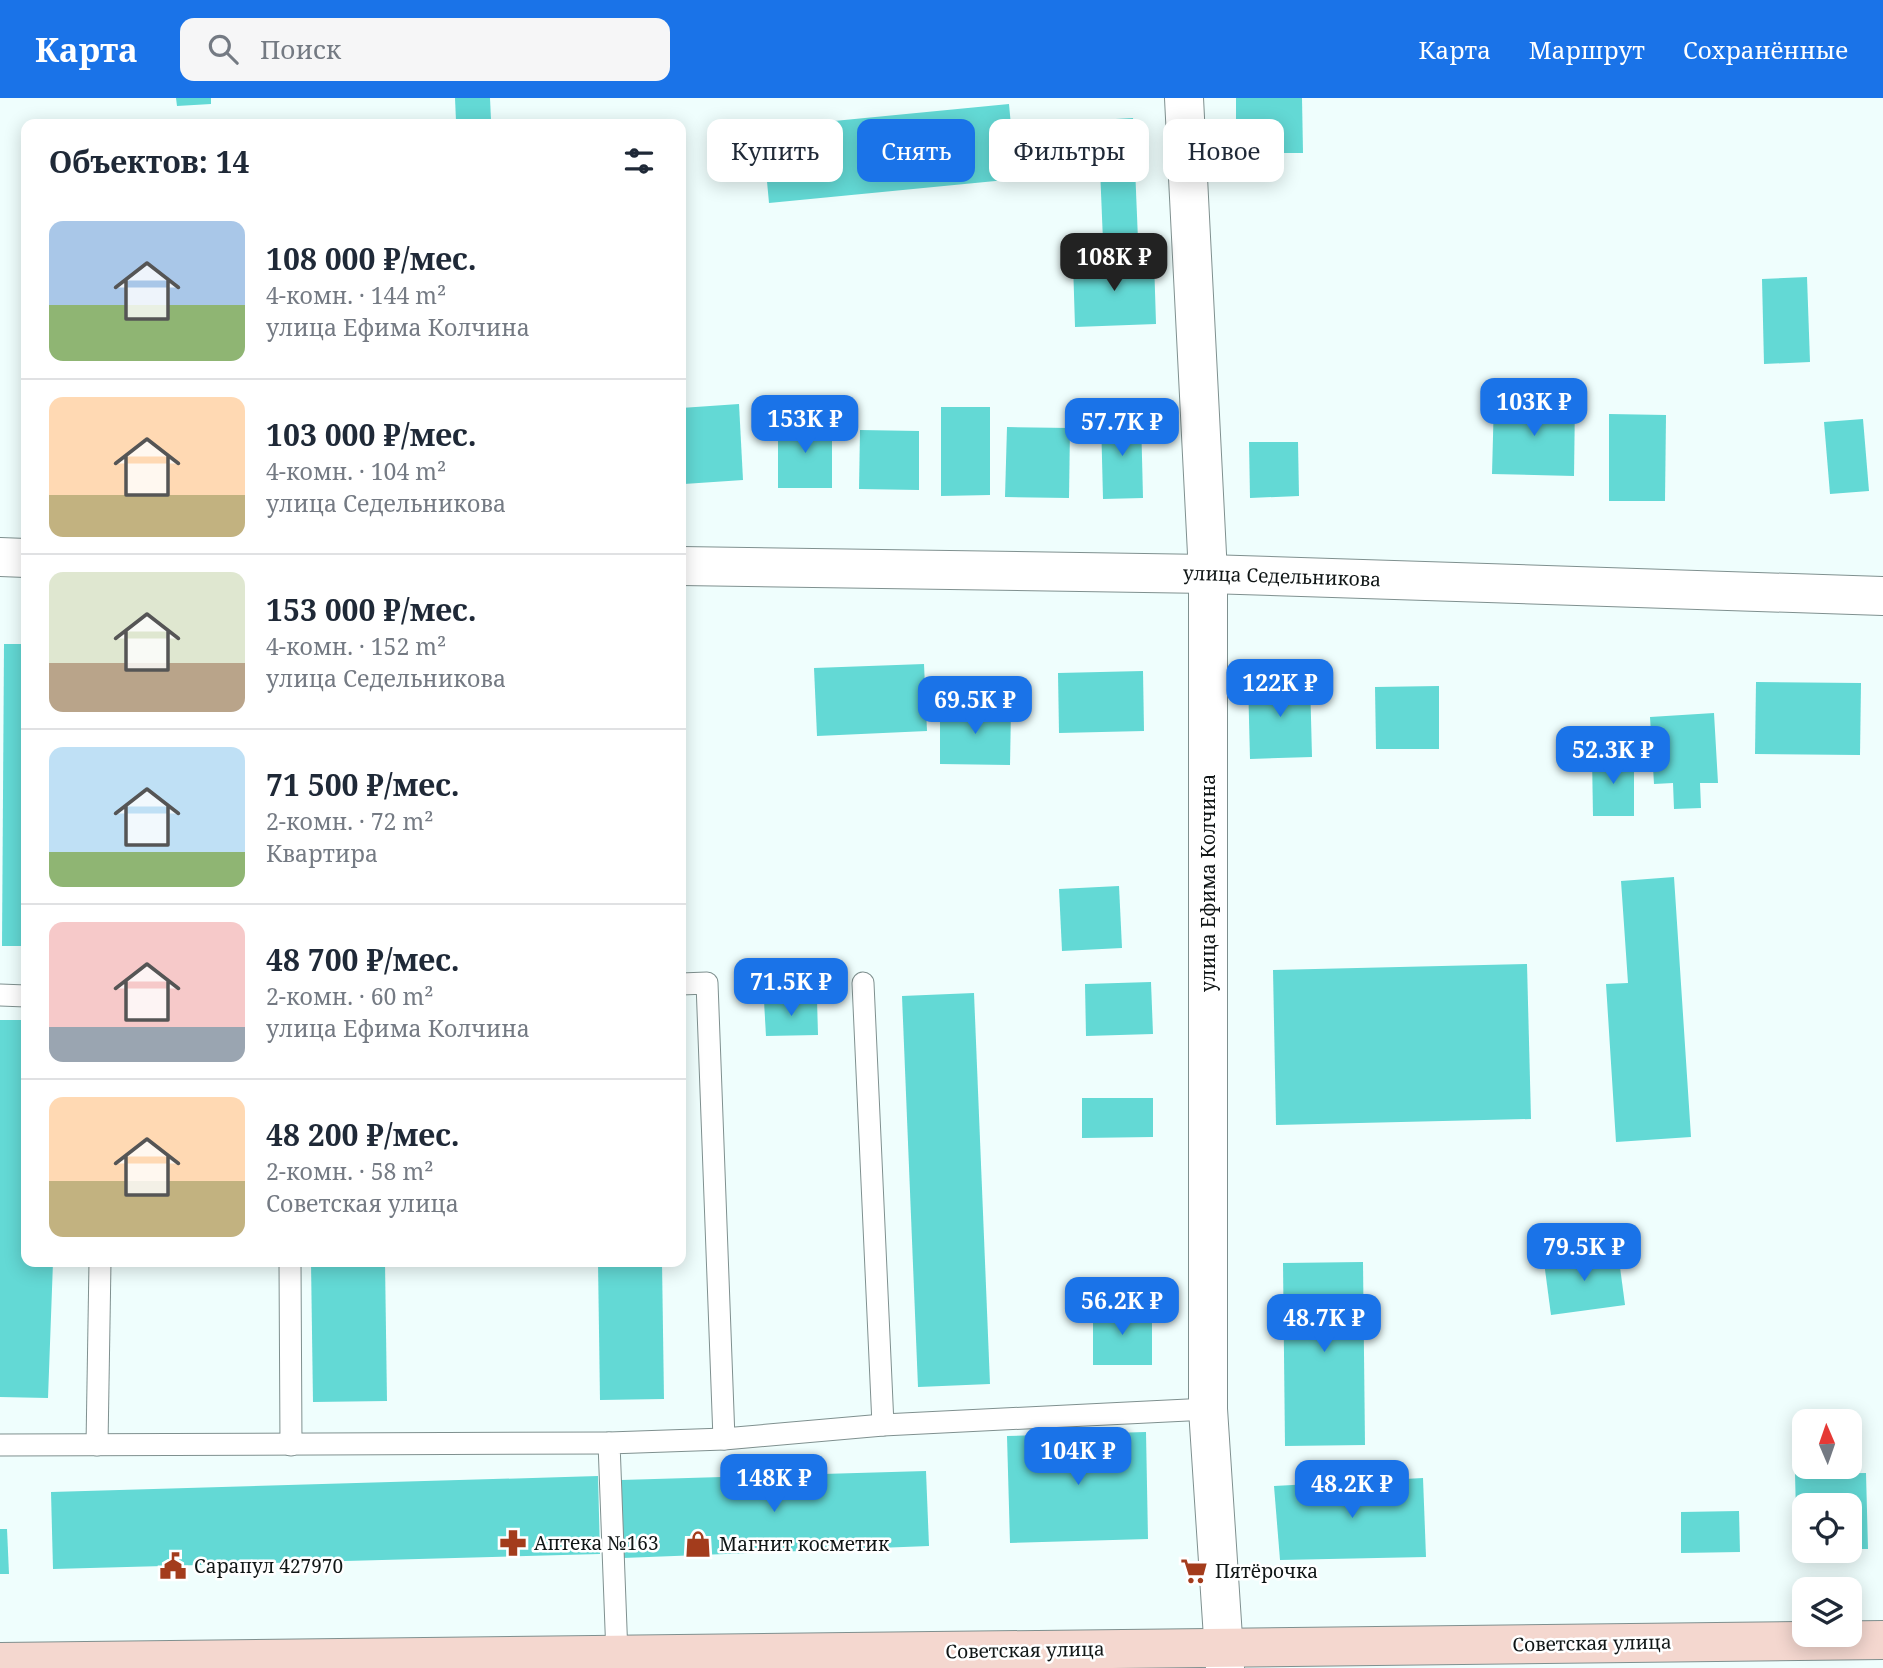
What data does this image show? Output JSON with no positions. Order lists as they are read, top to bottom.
{
  "streets": {
    "main road": ["Советская улица"],
    "street": ["улица Седельникова", "улица Ефима Колчина"]
  },
  "crossings": [
    ["улица Седельникова", "улица Ефима Колчина"],
    ["улица Ефима Колчина", "Советская улица"]
  ],
  "places": {
    "pharmacy": ["Аптека №163"],
    "shop": ["Магнит косметик"],
    "public building": ["Сарапул 427970"],
    "supermarket": ["Пятёрочка"]
  },
  "north": "top",
  "page": {
    "header": "Карта",
    "search": "Поиск",
    "nav": ["Карта", "Маршрут", "Сохранённые"],
    "chip": [
      "Купить",
      "Снять",
      "Фильтры",
      "Новое"
    ],
    "heading": "Объектов: 14",
    "list": [
      {
        "name": "108 000 ₽/мес.",
        "note": "4-комн. · 144 m² · улица Ефима Колчина"
      },
      {
        "name": "103 000 ₽/мес.",
        "note": "4-комн. · 104 m² · улица Седельникова"
      },
      {
        "name": "153 000 ₽/мес.",
        "note": "4-комн. · 152 m² · улица Седельникова"
      },
      {
        "name": "71 500 ₽/мес.",
        "note": "2-комн. · 72 m² · Квартира"
      },
      {
        "name": "48 700 ₽/мес.",
        "note": "2-комн. · 60 m² · улица Ефима Колчина"
      },
      {
        "name": "48 200 ₽/мес.",
        "note": "2-комн. · 58 m² · Советская улица"
      }
    ],
    "price": [
      "108K ₽",
      "103K ₽",
      "153K ₽",
      "57.7K ₽",
      "122K ₽",
      "69.5K ₽",
      "52.3K ₽",
      "71.5K ₽",
      "79.5K ₽",
      "56.2K ₽",
      "48.7K ₽",
      "104K ₽",
      "148K ₽",
      "48.2K ₽"
    ]
  }
}
